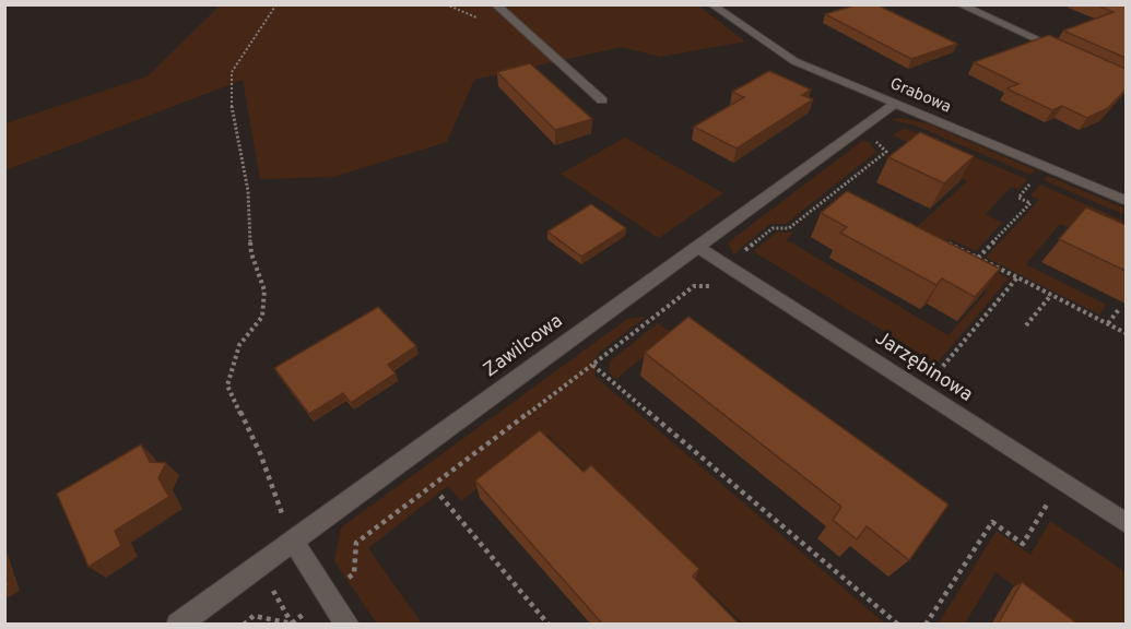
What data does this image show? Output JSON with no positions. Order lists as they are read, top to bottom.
{
  "streets": {
    "street": ["Grabowa", "Zawilcowa", "Jarzębinowa"]
  },
  "crossings": [
    ["Grabowa", "Zawilcowa"],
    ["Zawilcowa", "Jarzębinowa"]
  ]
}
